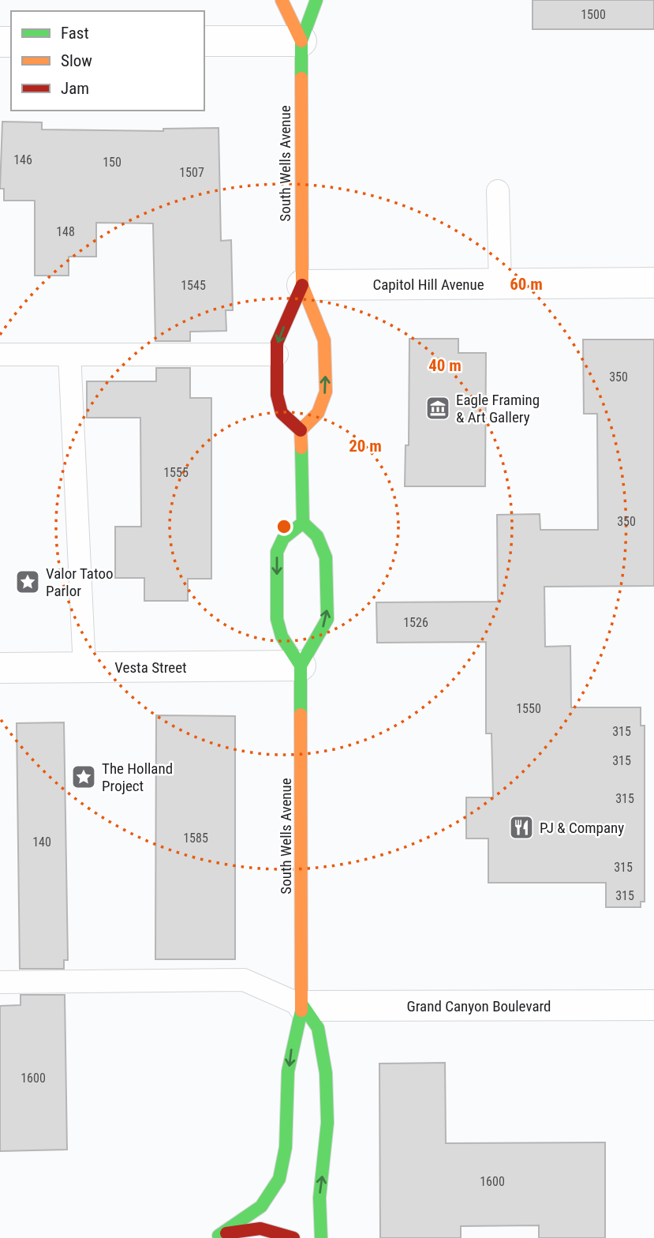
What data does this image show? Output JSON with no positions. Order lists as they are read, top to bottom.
{
  "streets": {
    "main road": ["South Wells Avenue"],
    "street": ["Capitol Hill Avenue", "Vesta Street", "Grand Canyon Boulevard"]
  },
  "crossings": [
    ["South Wells Avenue", "Capitol Hill Avenue"],
    ["South Wells Avenue", "Vesta Street"],
    ["South Wells Avenue", "Grand Canyon Boulevard"]
  ],
  "places": {
    "museum": ["Eagle Framing & Art Gallery"],
    "place": ["Valor Tatoo Parlor", "The Holland Project"],
    "restaurant": ["PJ & Company"]
  },
  "house_numbers": [
    "1500",
    "146",
    "150",
    "1507",
    "148",
    "1545",
    "350",
    "1555",
    "350",
    "1526",
    "1550",
    "315",
    "315",
    "315",
    "1585",
    "140",
    "315",
    "315",
    "1600",
    "1600"
  ],
  "legend": ["Fast", "Slow", "Jam"],
  "rings": ["60 m", "40 m", "20 m"]
}
